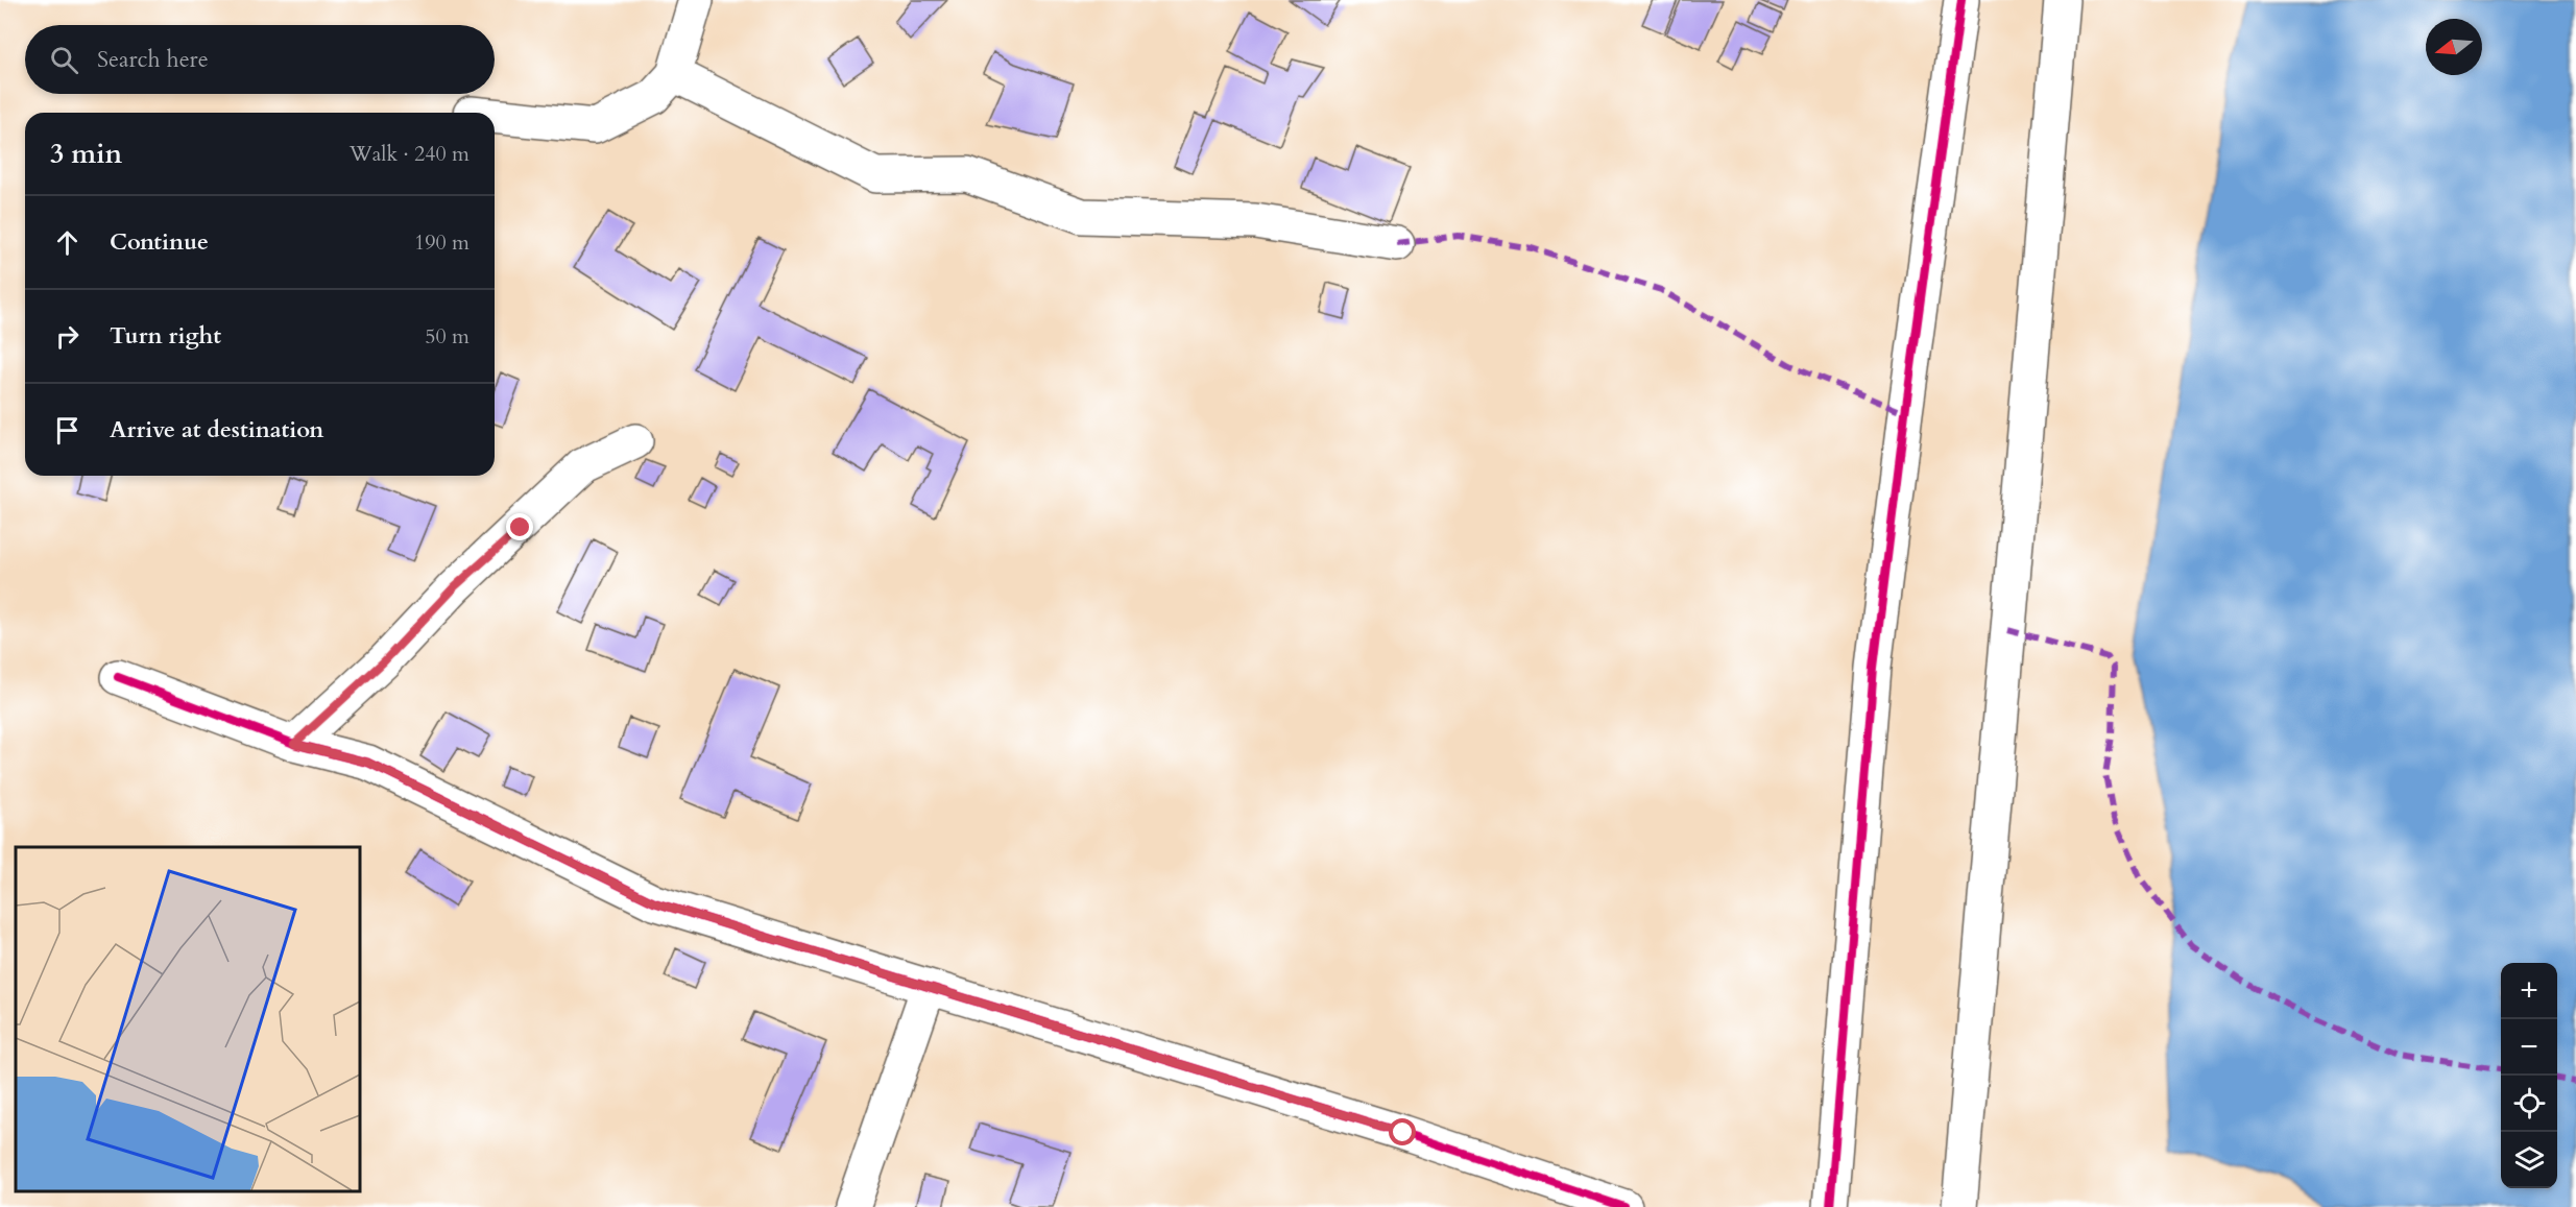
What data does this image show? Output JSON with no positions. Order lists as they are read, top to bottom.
{
  "north": "left",
  "page": {
    "search": "Search here",
    "heading": ["3 min", "Walk · 240 m"],
    "list": [
      ["Continue", "190 m"],
      ["Turn right", "50 m"],
      "Arrive at destination"
    ],
    "map_buttons": ["+", "−"]
  }
}
